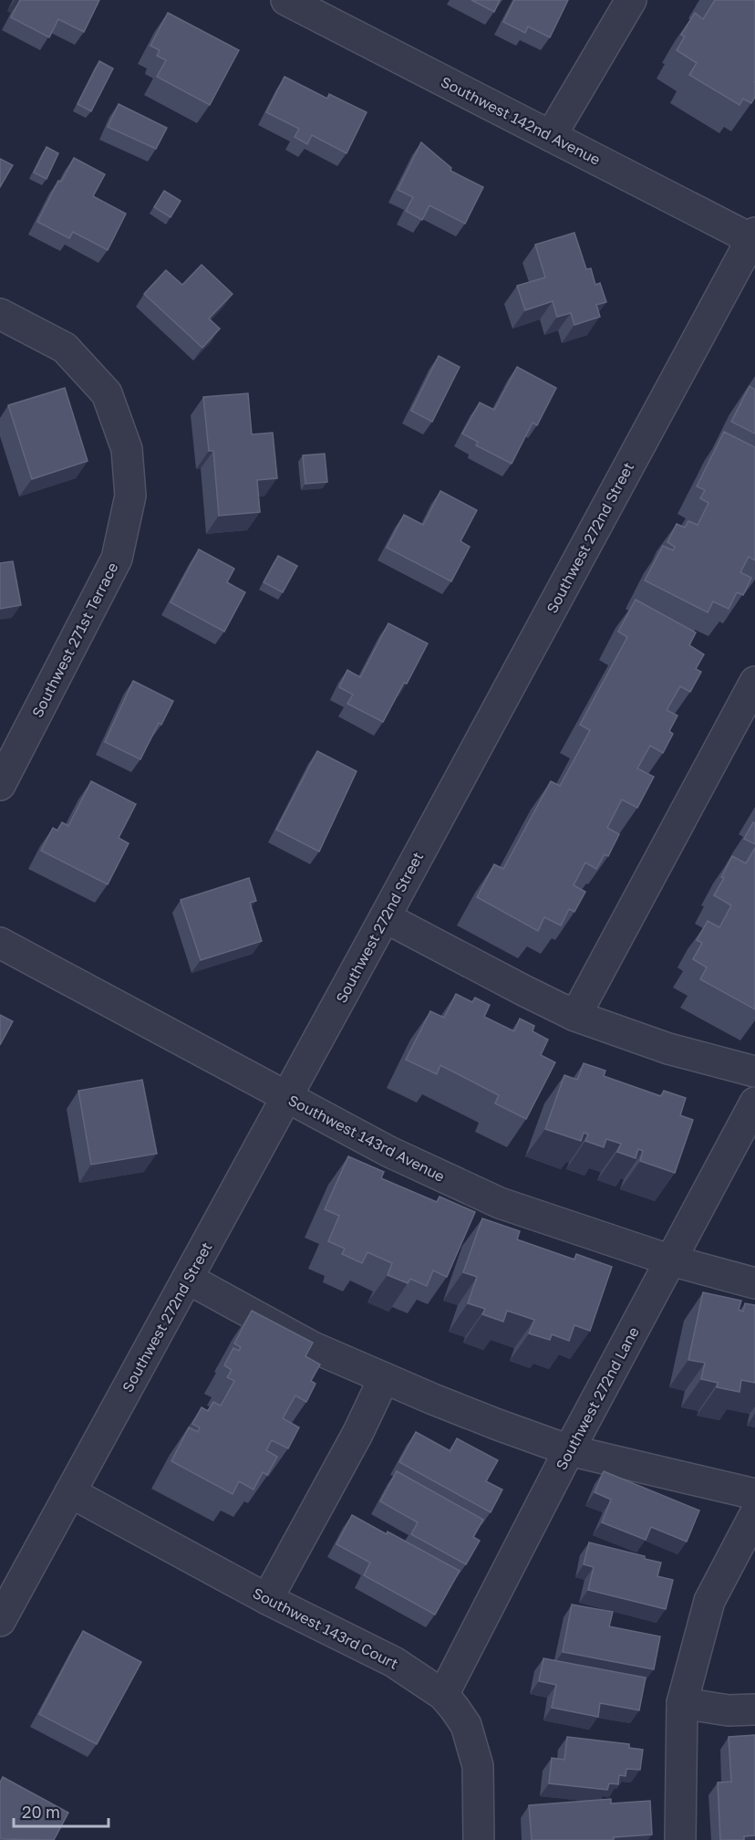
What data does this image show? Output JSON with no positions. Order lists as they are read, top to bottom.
{
  "streets": {
    "street": [
      "Southwest 142nd Avenue",
      "Southwest 272nd Street",
      "Southwest 271st Terrace",
      "Southwest 143rd Avenue",
      "Southwest 272nd Lane",
      "Southwest 143rd Court"
    ]
  },
  "crossings": [
    ["Southwest 142nd Avenue", "Southwest 272nd Street"],
    ["Southwest 272nd Street", "Southwest 143rd Avenue"],
    ["Southwest 272nd Street", "Southwest 143rd Court"],
    ["Southwest 143rd Avenue", "Southwest 272nd Lane"],
    ["Southwest 272nd Lane", "Southwest 143rd Court"]
  ],
  "scale_bar": "20 m"
}
